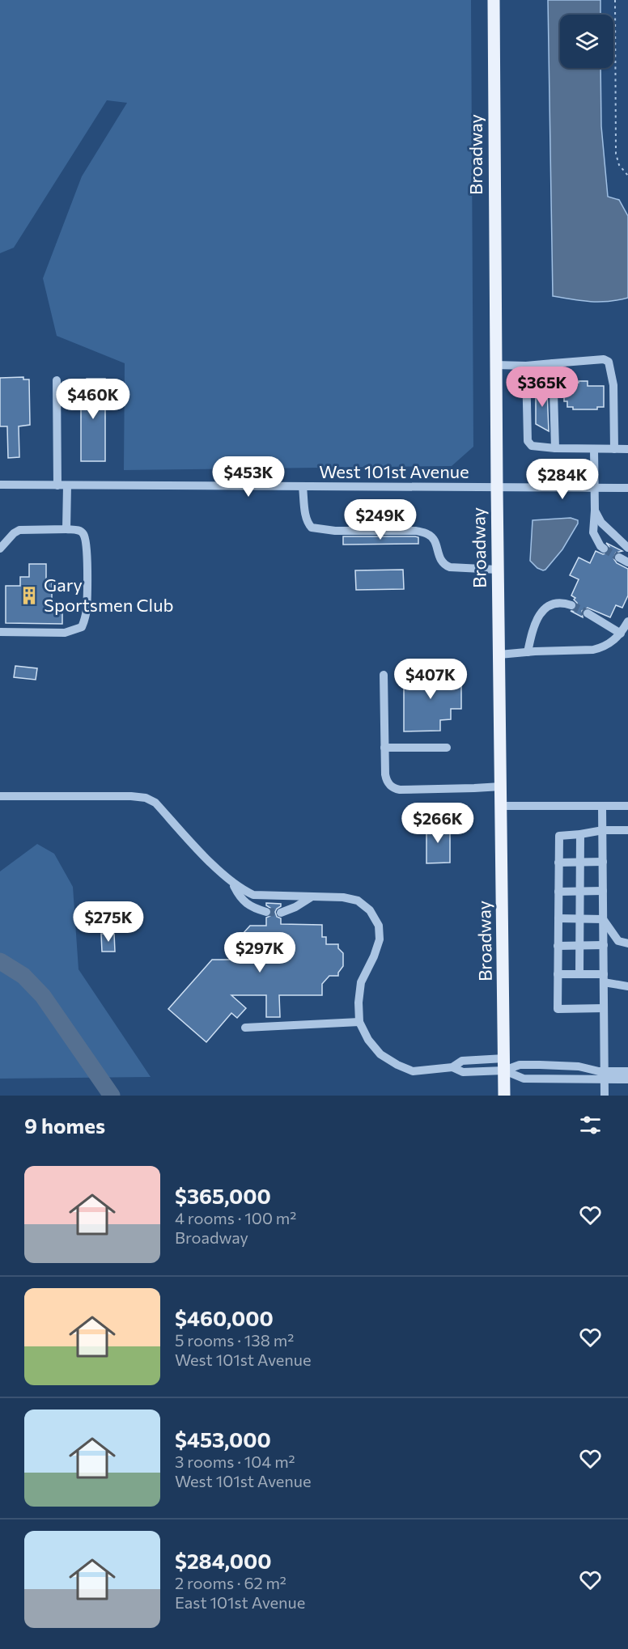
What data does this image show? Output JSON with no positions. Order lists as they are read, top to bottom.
{
  "streets": {
    "main road": ["Broadway"],
    "street": ["West 101st Avenue"]
  },
  "crossings": [
    ["Broadway", "West 101st Avenue"]
  ],
  "places": {
    "building": ["Gary Sportsmen Club"]
  },
  "page": {
    "price": [
      "$365K",
      "$460K",
      "$453K",
      "$284K",
      "$249K",
      "$407K",
      "$266K",
      "$275K",
      "$297K"
    ],
    "heading": "9 homes",
    "list": [
      {
        "name": "$365,000",
        "note": "4 rooms · 100 m² · Broadway"
      },
      {
        "name": "$460,000",
        "note": "5 rooms · 138 m² · West 101st Avenue"
      },
      {
        "name": "$453,000",
        "note": "3 rooms · 104 m² · West 101st Avenue"
      },
      {
        "name": "$284,000",
        "note": "2 rooms · 62 m² · East 101st Avenue"
      }
    ]
  }
}
